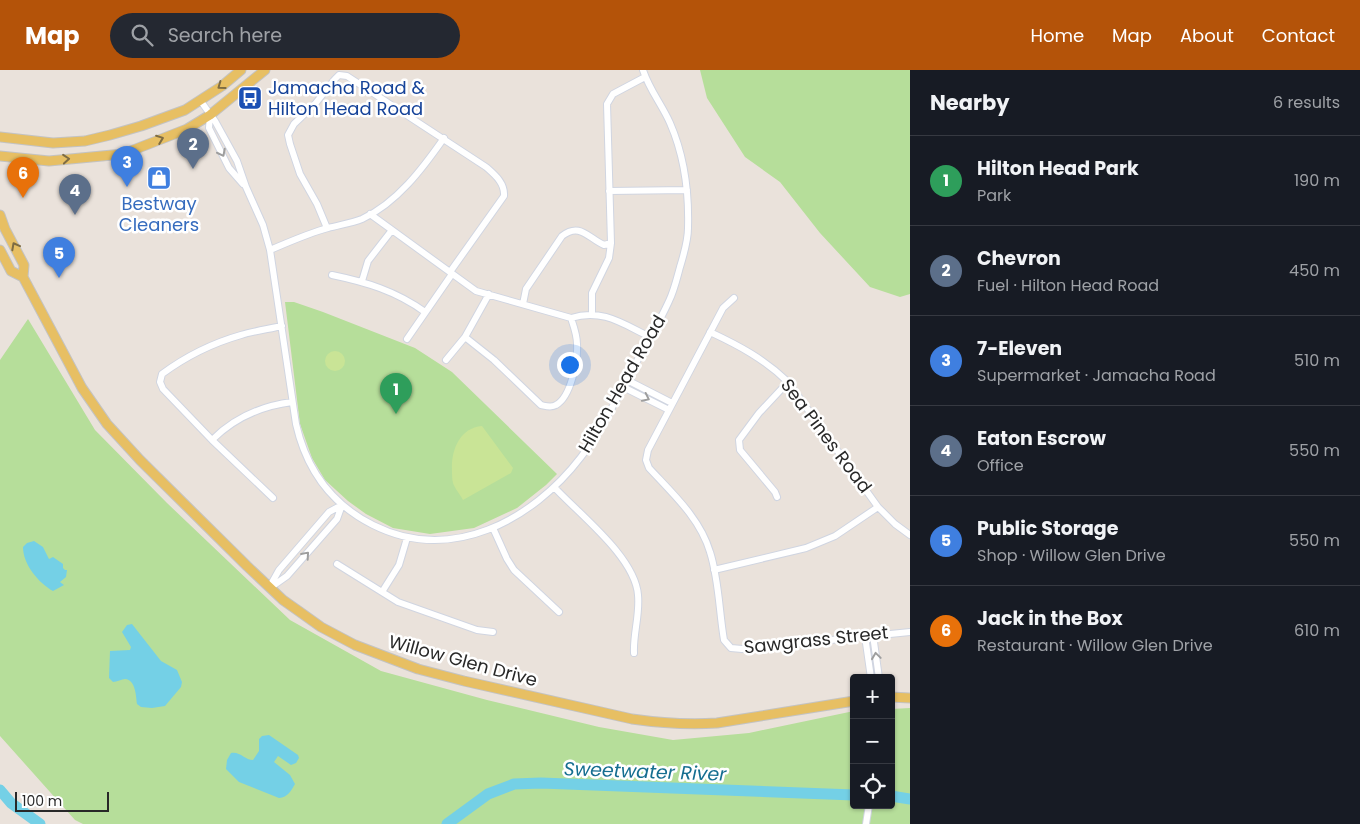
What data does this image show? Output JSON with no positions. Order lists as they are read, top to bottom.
{
  "streets": {
    "main road": ["Willow Glen Drive"],
    "street": ["Hilton Head Road", "Sea Pines Road", "Sawgrass Street"]
  },
  "crossings": [
    ["Sea Pines Road", "Sawgrass Street"]
  ],
  "water": ["Sweetwater River"],
  "places": {
    "bus stop": ["Jamacha Road & Hilton Head Road"],
    "shop": ["Bestway Cleaners"]
  },
  "scale_bar": "100 m",
  "page": {
    "header": "Map",
    "search": "Search here",
    "nav": [
      "Home",
      "Map",
      "About",
      "Contact"
    ],
    "heading": ["Nearby", "6 results"],
    "pins": [
      "2",
      "3",
      "6",
      "4",
      "5",
      "1"
    ],
    "list": [
      {
        "mark": "1",
        "name": "Hilton Head Park",
        "note": "Park",
        "value": "190 m"
      },
      {
        "mark": "2",
        "name": "Chevron",
        "note": "Fuel · Hilton Head Road",
        "value": "450 m"
      },
      {
        "mark": "3",
        "name": "7-Eleven",
        "note": "Supermarket · Jamacha Road",
        "value": "510 m"
      },
      {
        "mark": "4",
        "name": "Eaton Escrow",
        "note": "Office",
        "value": "550 m"
      },
      {
        "mark": "5",
        "name": "Public Storage",
        "note": "Shop · Willow Glen Drive",
        "value": "550 m"
      },
      {
        "mark": "6",
        "name": "Jack in the Box",
        "note": "Restaurant · Willow Glen Drive",
        "value": "610 m"
      }
    ],
    "map_buttons": ["+", "−"],
    "scale": "100 m"
  }
}
